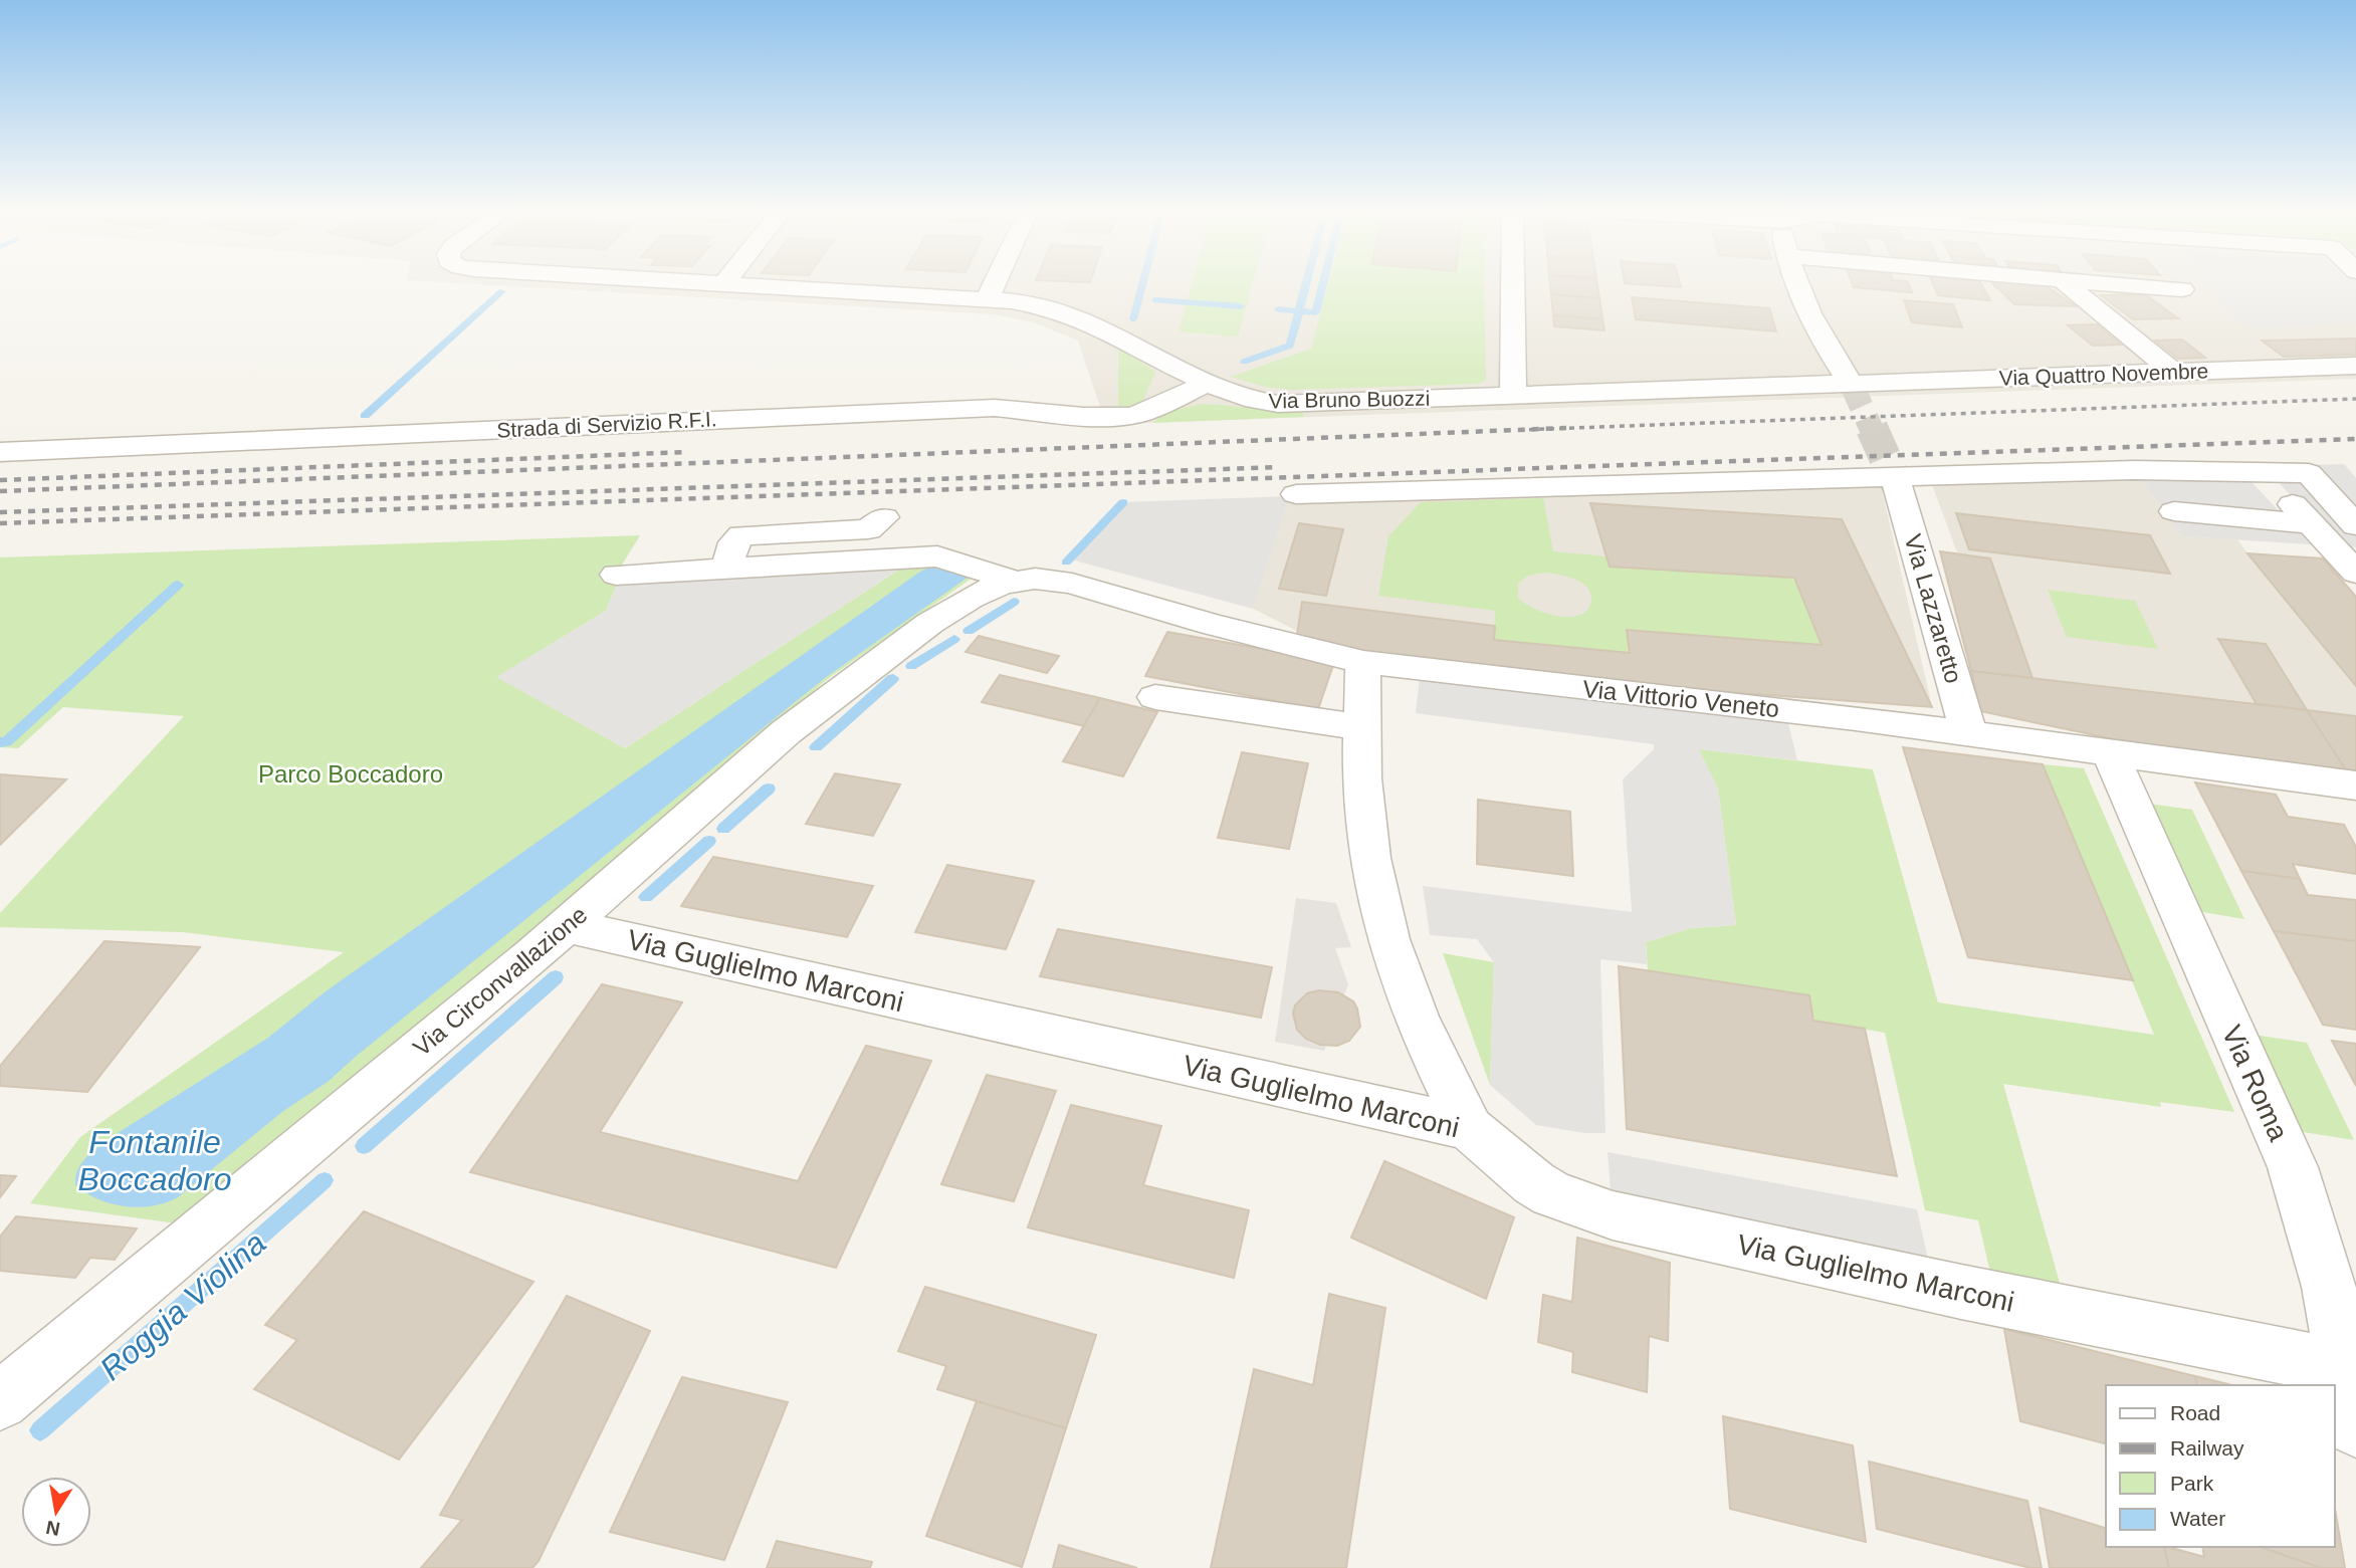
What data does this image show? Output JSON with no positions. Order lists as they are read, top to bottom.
{
  "streets": {
    "street": [
      "Via Quattro Novembre",
      "Via Bruno Buozzi",
      "Strada di Servizio R.F.I.",
      "Via Lazzaretto",
      "Via Vittorio Veneto",
      "Via Guglielmo Marconi",
      "Via Circonvallazione",
      "Via Roma"
    ]
  },
  "crossings": [
    ["Via Quattro Novembre", "Via Bruno Buozzi"],
    ["Via Bruno Buozzi", "Strada di Servizio R.F.I."],
    ["Via Lazzaretto", "Via Vittorio Veneto"],
    ["Via Vittorio Veneto", "Via Circonvallazione"],
    ["Via Vittorio Veneto", "Via Roma"],
    ["Via Guglielmo Marconi", "Via Circonvallazione"],
    ["Via Guglielmo Marconi", "Via Roma"]
  ],
  "water": ["Fontanile Boccadoro", "Roggia Violina"],
  "parks": ["Parco Boccadoro"],
  "legend": [
    "Road",
    "Railway",
    "Park",
    "Water"
  ],
  "north": "bottom"
}
